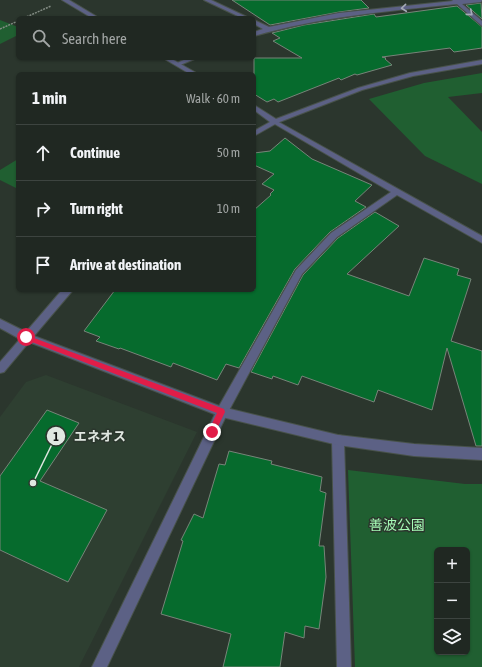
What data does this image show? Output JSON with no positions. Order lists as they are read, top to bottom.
{
  "parks": ["善波公園"],
  "places": ["エネオス"],
  "page": {
    "search": "Search here",
    "heading": ["1 min", "Walk · 60 m"],
    "list": [
      ["Continue", "50 m"],
      ["Turn right", "10 m"],
      "Arrive at destination"
    ],
    "map_buttons": ["+", "−"]
  }
}
